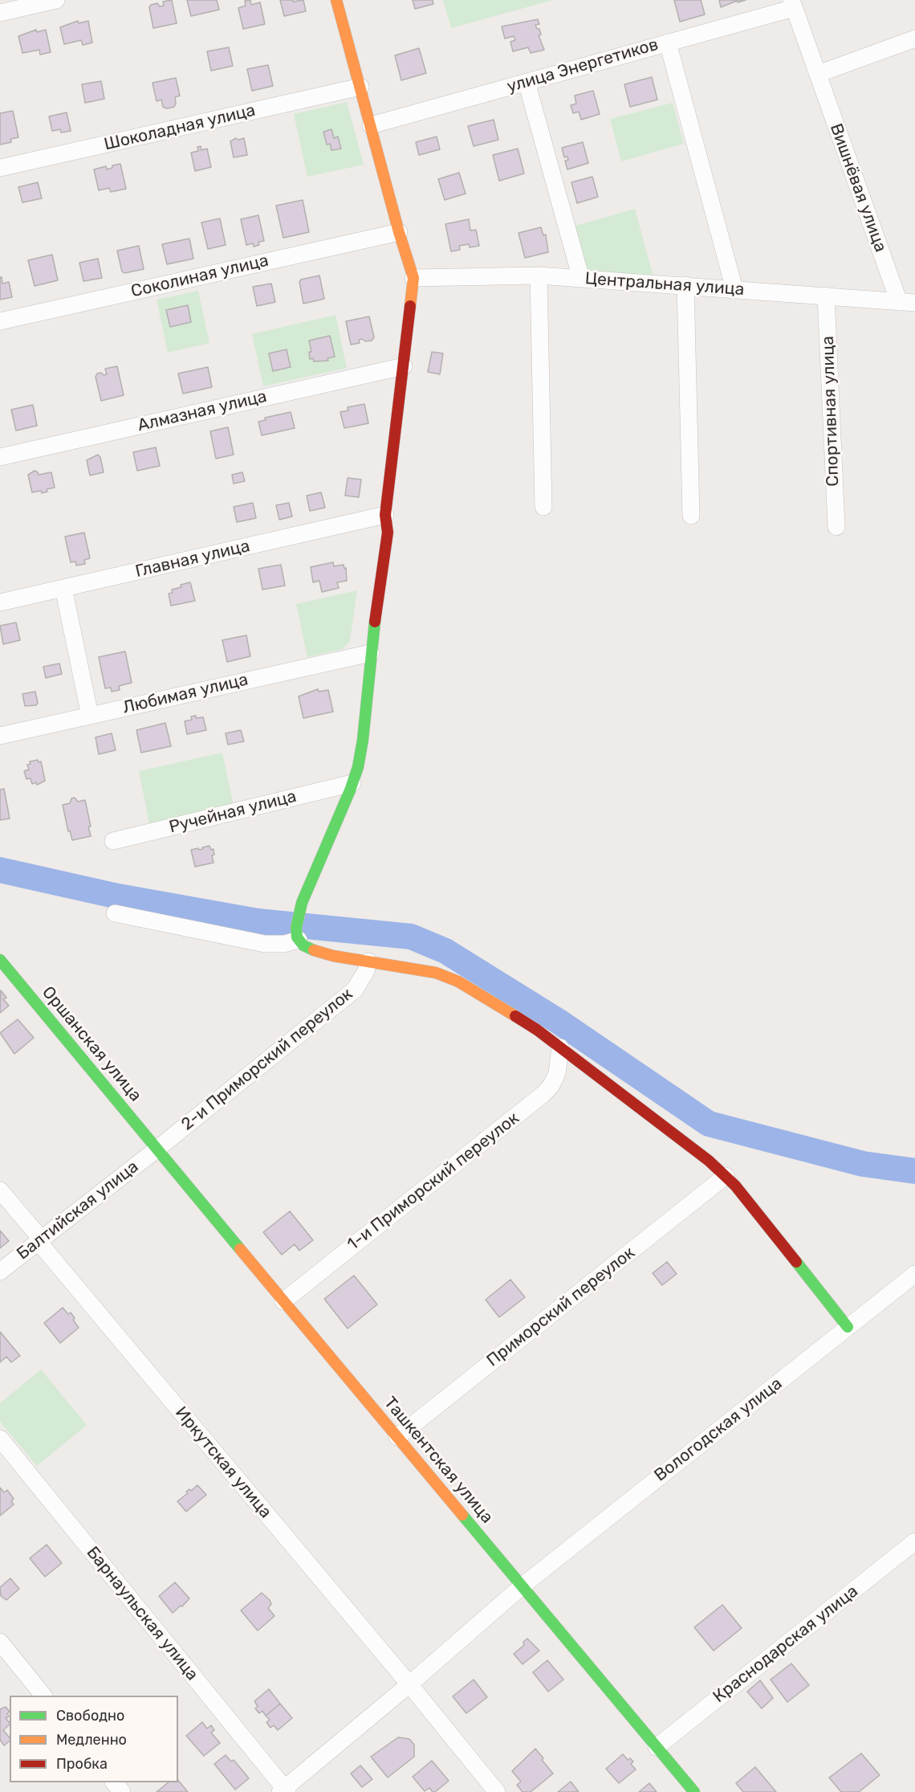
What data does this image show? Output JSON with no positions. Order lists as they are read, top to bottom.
{
  "streets": {
    "street": [
      "улица Энергетиков",
      "Шоколадная улица",
      "Вишнёвая улица",
      "Соколиная улица",
      "Центральная улица",
      "Алмазная улица",
      "Спортивная улица",
      "Главная улица",
      "Любимая улица",
      "Ручейная улица",
      "Оршанская улица",
      "2-и Приморский переулок",
      "1-и Приморский переулок",
      "Балтийская улица",
      "Приморский переулок",
      "Вологодская улица",
      "Ташкентская улица",
      "Иркутская улица",
      "Барнаульская улица",
      "Краснодарская улица"
    ]
  },
  "crossings": [
    ["улица Энергетиков", "Вишнёвая улица"],
    ["Вишнёвая улица", "Центральная улица"],
    ["Центральная улица", "Спортивная улица"],
    ["Оршанская улица", "2-и Приморский переулок"],
    ["Оршанская улица", "Балтийская улица"],
    ["Оршанская улица", "Ташкентская улица"],
    ["2-и Приморский переулок", "Балтийская улица"],
    ["2-и Приморский переулок", "Ташкентская улица"],
    ["1-и Приморский переулок", "Ташкентская улица"],
    ["Балтийская улица", "Ташкентская улица"],
    ["Балтийская улица", "Иркутская улица"],
    ["Приморский переулок", "Ташкентская улица"],
    ["Вологодская улица", "Ташкентская улица"],
    ["Вологодская улица", "Иркутская улица"],
    ["Вологодская улица", "Барнаульская улица"],
    ["Ташкентская улица", "Краснодарская улица"]
  ],
  "legend": ["Свободно", "Медленно", "Пробка"]
}
